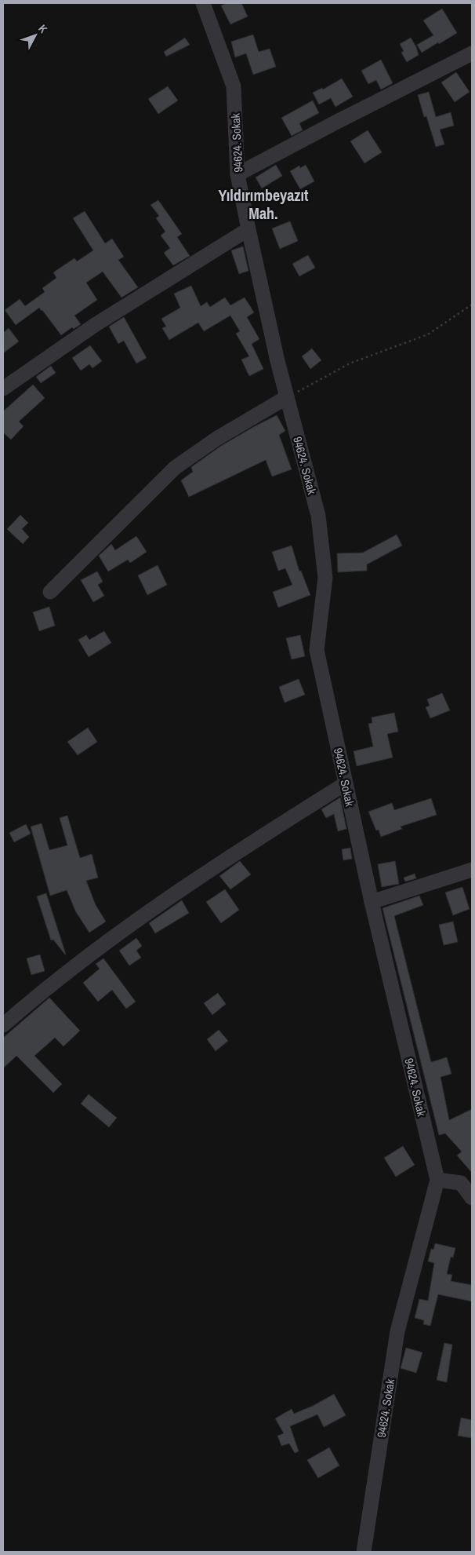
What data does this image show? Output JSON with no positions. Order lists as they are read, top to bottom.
{
  "streets": {
    "street": ["94624. Sokak"]
  },
  "districts": ["Yıldırımbeyazıt Mah."],
  "north": "top right"
}
